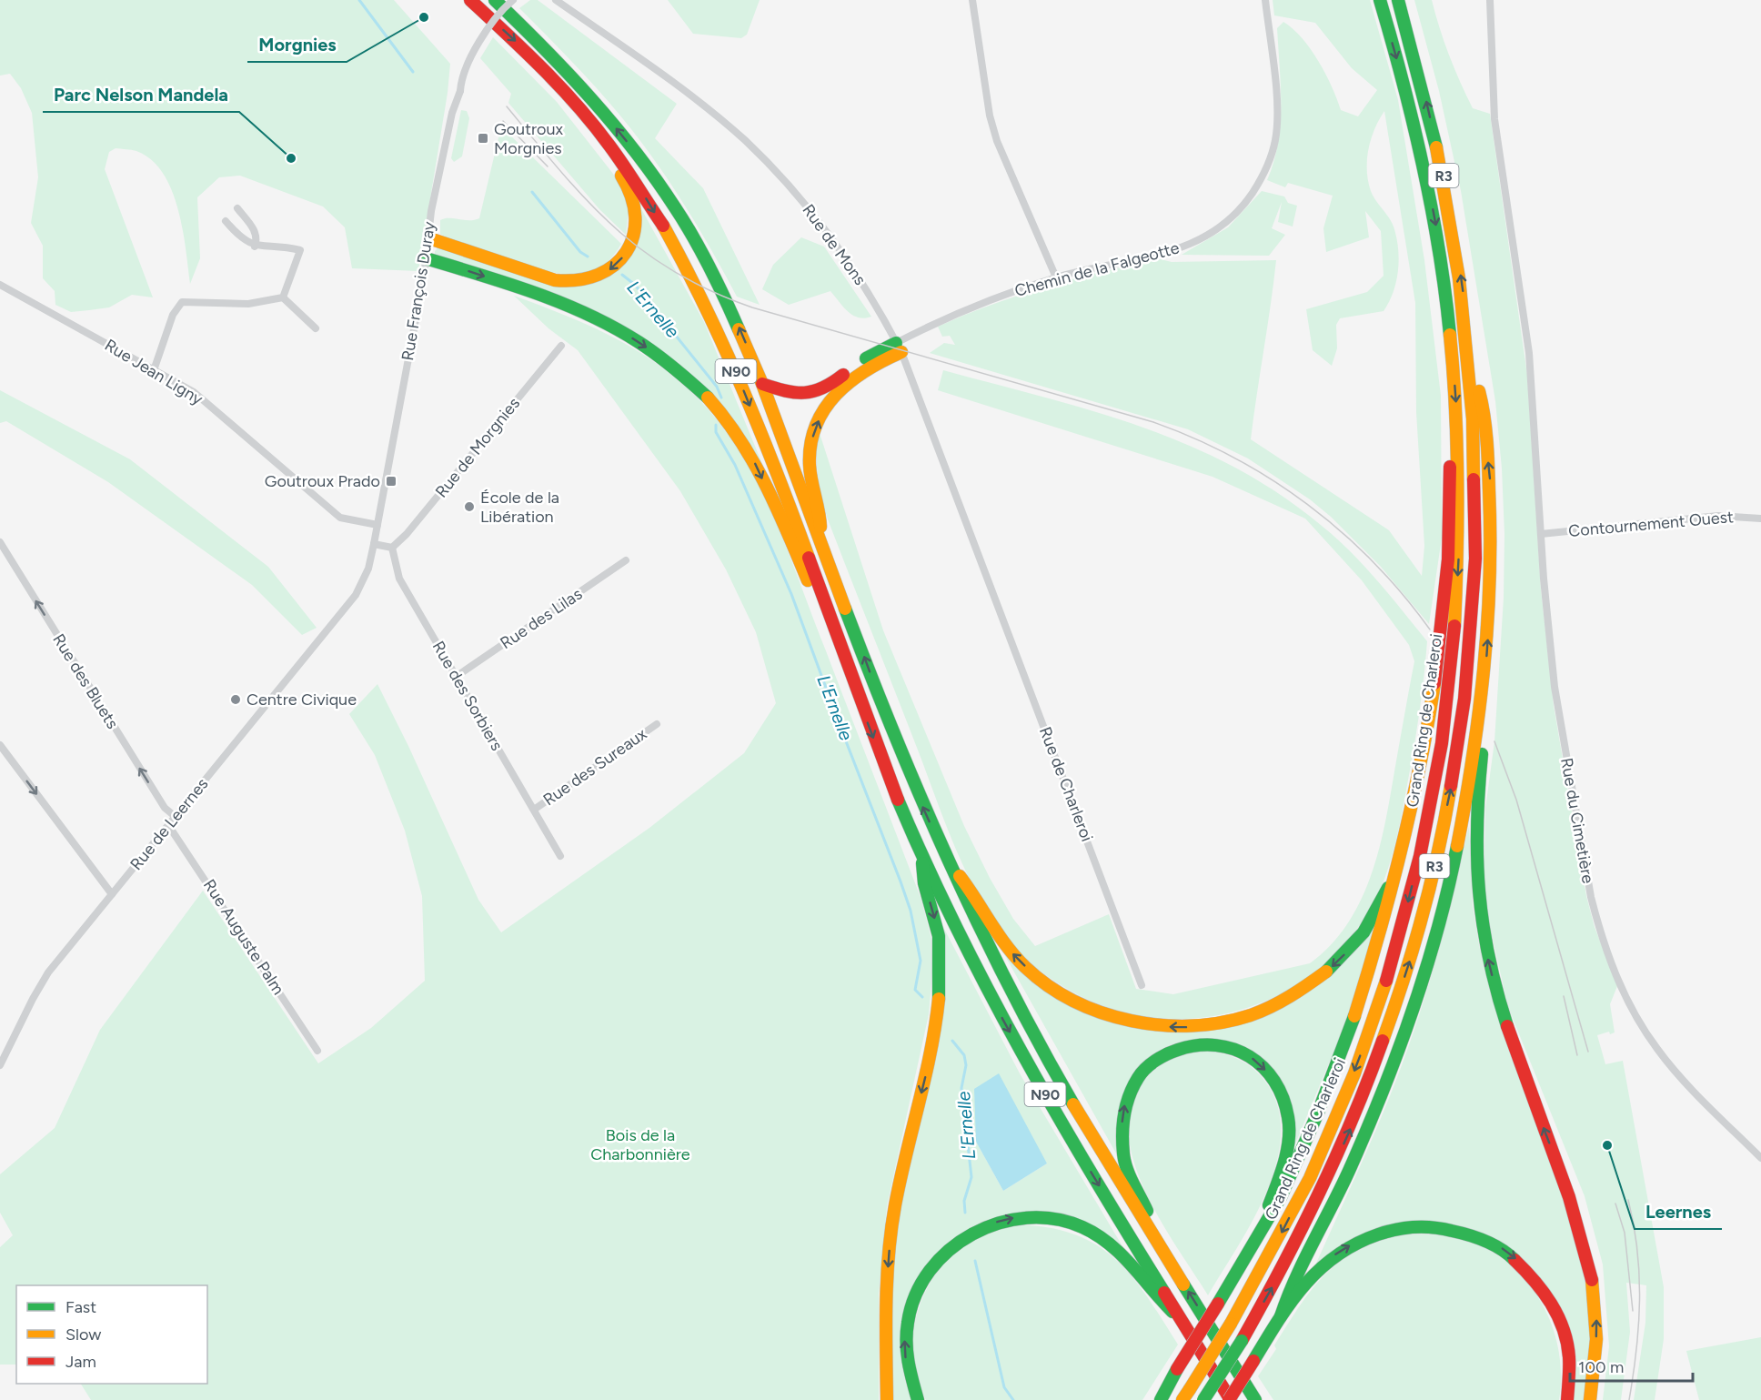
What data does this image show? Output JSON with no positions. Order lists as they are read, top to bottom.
{
  "streets": {
    "highway": ["R3", "N90", "Grand Ring de Charleroi"],
    "street": [
      "Rue de Mons",
      "Chemin de la Falgeotte",
      "Rue François Duray",
      "Rue Jean Ligny",
      "Rue de Morgnies",
      "Contournement Ouest",
      "Rue des Lilas",
      "Rue des Bluets",
      "Rue des Sorbiers",
      "Rue des Sureaux",
      "Rue de Charleroi",
      "Rue du Cimetière",
      "Rue de Leernes",
      "Rue Auguste Palm"
    ]
  },
  "crossings": [
    ["Rue de Mons", "Chemin de la Falgeotte"],
    ["Rue de Mons", "Rue de Charleroi"],
    ["Rue François Duray", "Rue Jean Ligny"],
    ["Rue François Duray", "Rue de Leernes"],
    ["Rue de Morgnies", "Rue des Sorbiers"],
    ["Contournement Ouest", "Rue du Cimetière"],
    ["Rue des Lilas", "Rue des Sorbiers"],
    ["Rue des Bluets", "Rue de Leernes"],
    ["Rue des Sorbiers", "Rue des Sureaux"],
    ["Rue de Leernes", "Rue Auguste Palm"]
  ],
  "one_way": ["Rue des Bluets"],
  "water": ["L'Ernelle"],
  "parks": ["Bois de la Charbonnière"],
  "places": {
    "other": [
      "Morgnies",
      "Parc Nelson Mandela",
      "École de la Libération",
      "Centre Civique",
      "Leernes"
    ],
    "transit": ["Goutroux Morgnies", "Goutroux Prado"]
  },
  "legend": ["Fast", "Slow", "Jam"],
  "scale_bar": "100 m"
}
